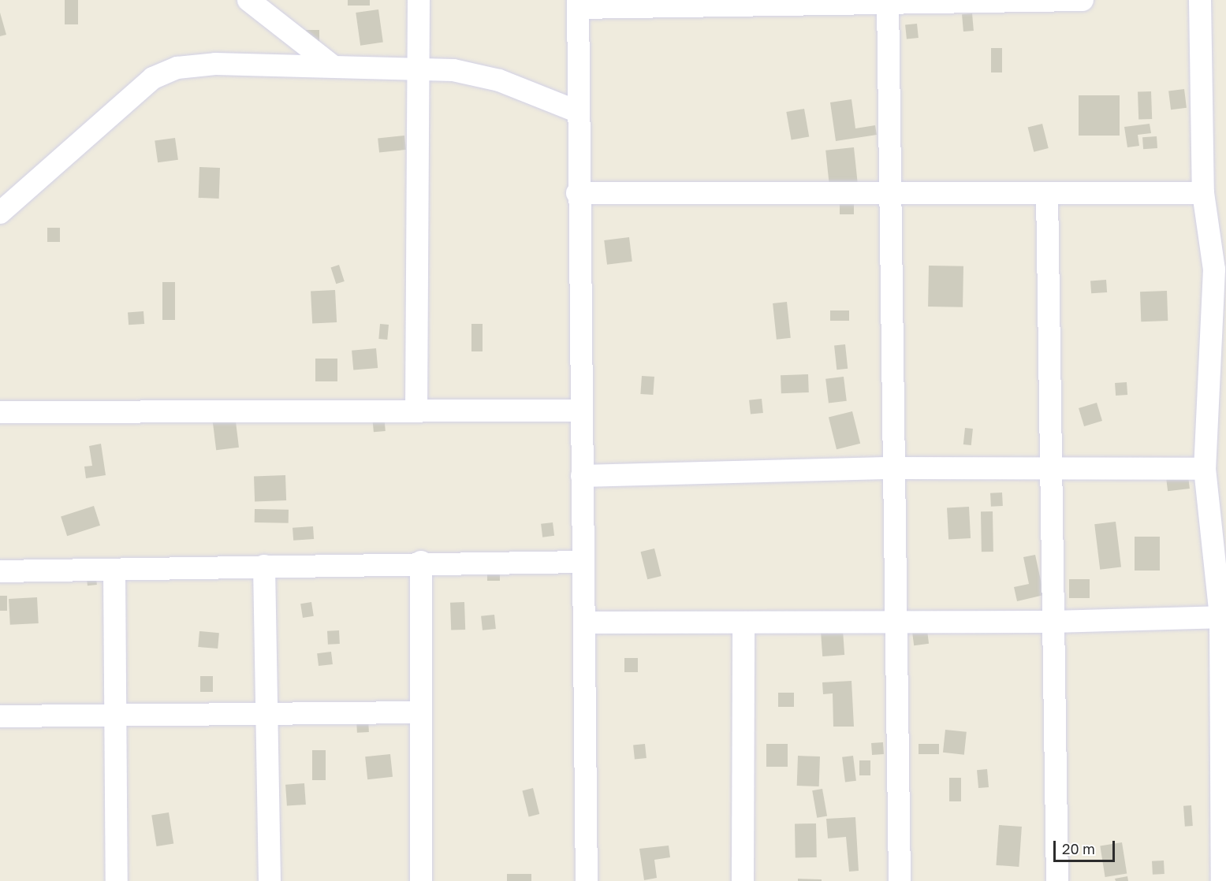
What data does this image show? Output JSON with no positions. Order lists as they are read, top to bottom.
{
  "scale_bar": "20 m"
}
